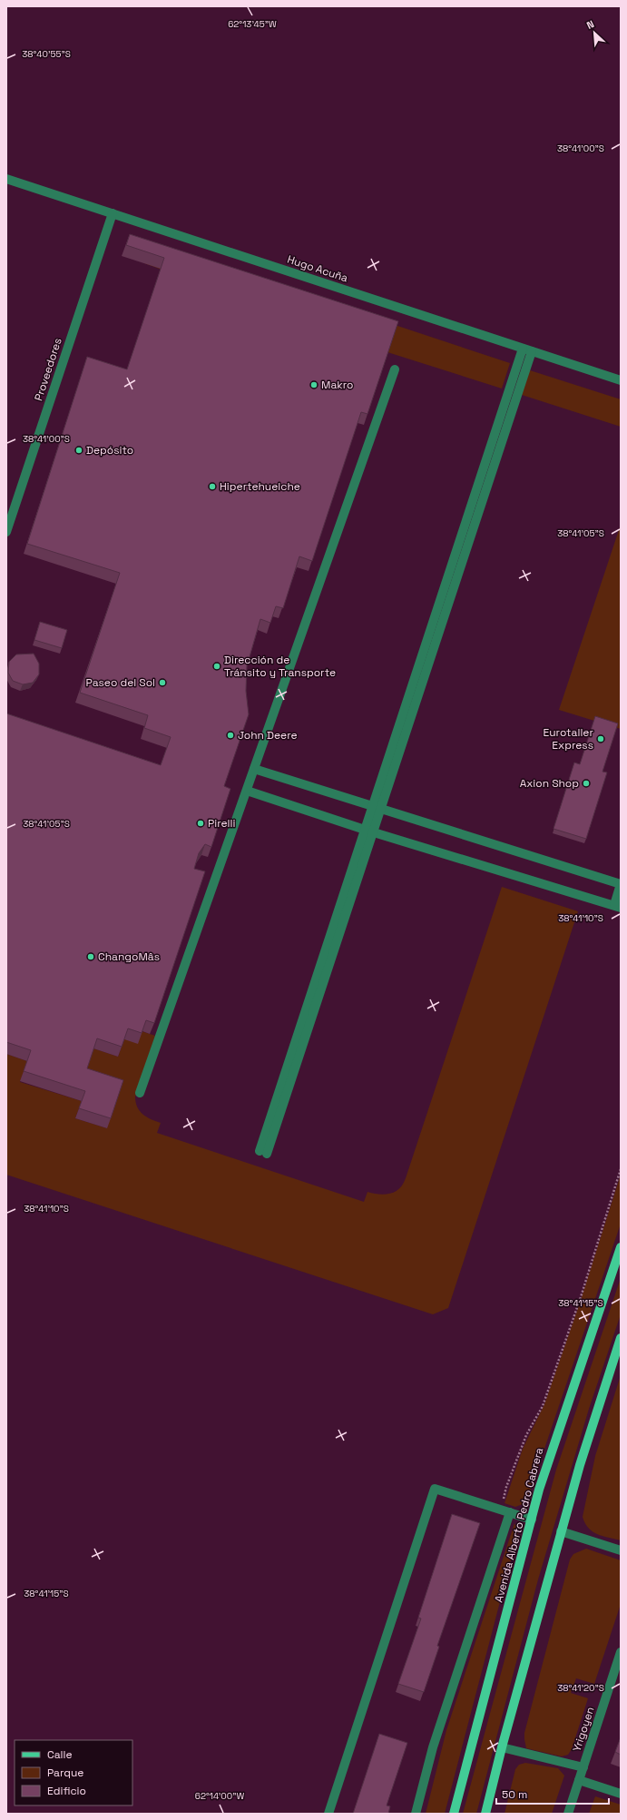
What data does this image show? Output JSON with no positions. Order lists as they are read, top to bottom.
{
  "streets": {
    "main road": ["Avenida Alberto Pedro Cabrera"],
    "street": ["Hugo Acuña", "Proveedores", "Yrigoyen"]
  },
  "crossings": [
    ["Hugo Acuña", "Proveedores"]
  ],
  "places": [
    "Makro",
    "Depósito",
    "Hipertehuelche",
    "Dirección de Tránsito y Transporte",
    "Paseo del Sol",
    "John Deere",
    "Eurotaller Express",
    "Axion Shop",
    "Pirelli",
    "ChangoMâs"
  ],
  "legend": ["Calle", "Parque", "Edificio"],
  "scale_bar": "50 m",
  "north": "top left",
  "coordinates": [
    "62°13'45\"W",
    "38°40'55\"S",
    "38°41'00\"S",
    "38°41'05\"S",
    "38°41'10\"S",
    "38°41'15\"S",
    "38°41'20\"S",
    "62°14'00\"W"
  ]
}
